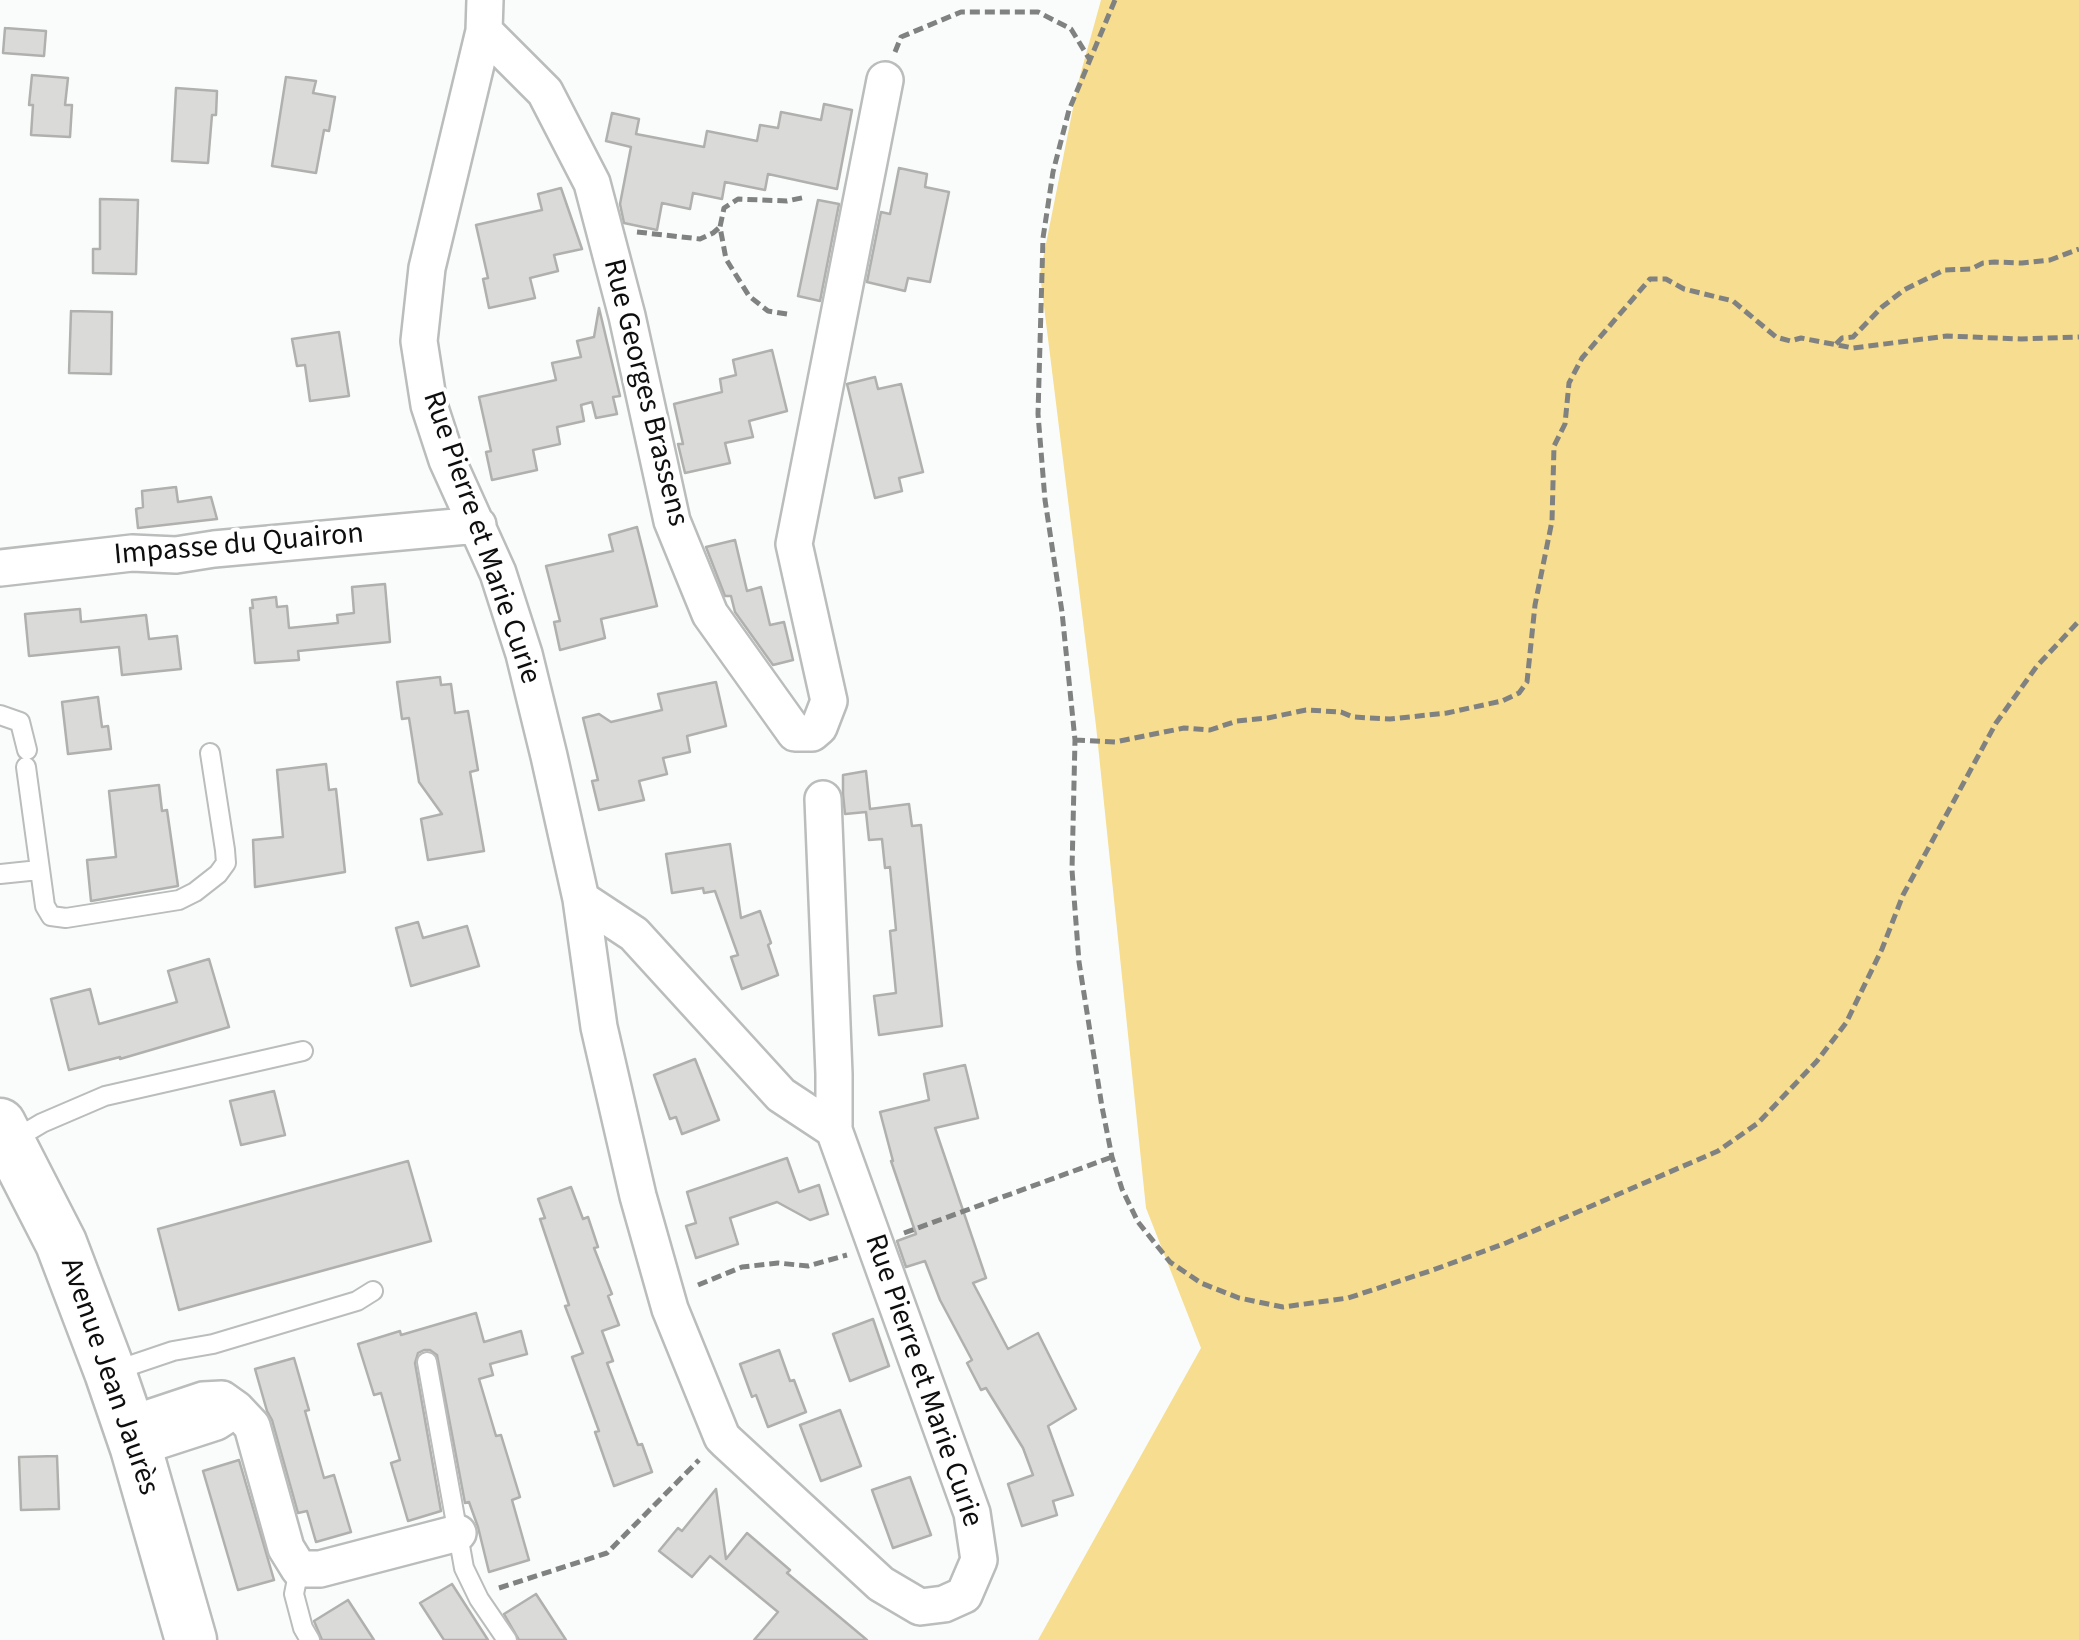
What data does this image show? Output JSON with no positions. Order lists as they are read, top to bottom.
{
  "streets": {
    "main road": ["Avenue Jean Jaurès"],
    "street": ["Rue Georges Brassens", "Rue Pierre et Marie Curie", "Impasse du Quairon"]
  },
  "crossings": [
    ["Rue Georges Brassens", "Rue Pierre et Marie Curie"],
    ["Rue Pierre et Marie Curie", "Impasse du Quairon"]
  ]
}
